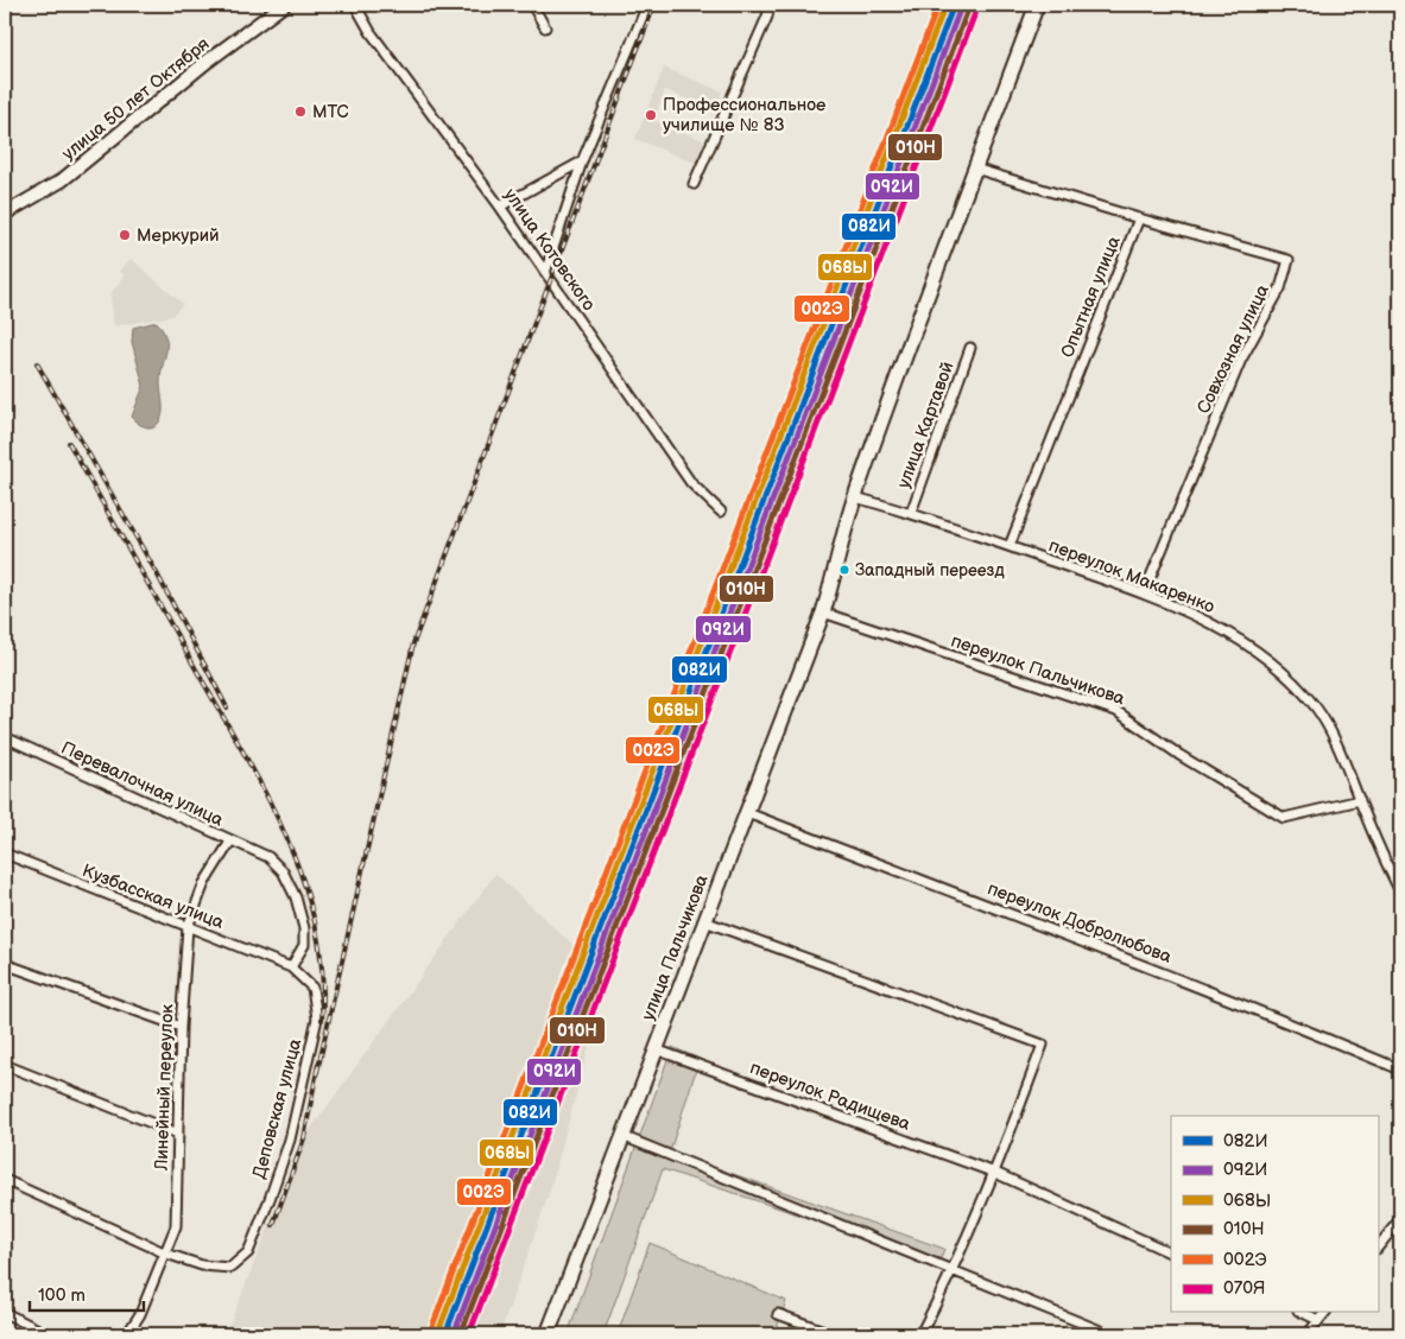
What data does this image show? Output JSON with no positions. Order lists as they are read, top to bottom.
{
  "streets": {
    "main road": ["улица 50 лет Октября", "улица Пальчикова"],
    "street": [
      "улица Котовского",
      "Опытная улица",
      "Совхозная улица",
      "улица Картавой",
      "переулок Макаренко",
      "переулок Пальчикова",
      "Перевалочная улица",
      "Кузбасская улица",
      "переулок Добролюбова",
      "Линейный переулок",
      "переулок Радищева",
      "Деповская улица"
    ]
  },
  "crossings": [
    ["Опытная улица", "Совхозная улица"],
    ["Опытная улица", "переулок Макаренко"],
    ["Опытная улица", "улица Пальчикова"],
    ["Совхозная улица", "переулок Макаренко"],
    ["улица Картавой", "переулок Макаренко"],
    ["переулок Макаренко", "переулок Пальчикова"],
    ["переулок Макаренко", "улица Пальчикова"],
    ["переулок Пальчикова", "улица Пальчикова"],
    ["Перевалочная улица", "Кузбасская улица"],
    ["Перевалочная улица", "Линейный переулок"],
    ["Перевалочная улица", "Деповская улица"],
    ["Кузбасская улица", "Линейный переулок"],
    ["Кузбасская улица", "Деповская улица"],
    ["переулок Добролюбова", "улица Пальчикова"],
    ["улица Пальчикова", "переулок Радищева"],
    ["Линейный переулок", "Деповская улица"]
  ],
  "places": [
    "МТС",
    "Профессиональное училище № 83",
    "Меркурий",
    "Западный переезд"
  ],
  "lines": [
    "transit line 082И",
    "transit line 068Ы",
    "transit line 002Э",
    "transit line 092И",
    "transit line 010Н",
    "transit line 070Я"
  ],
  "legend": [
    "082И",
    "092И",
    "068Ы",
    "010Н",
    "002Э",
    "070Я"
  ],
  "scale_bar": "100 m"
}
